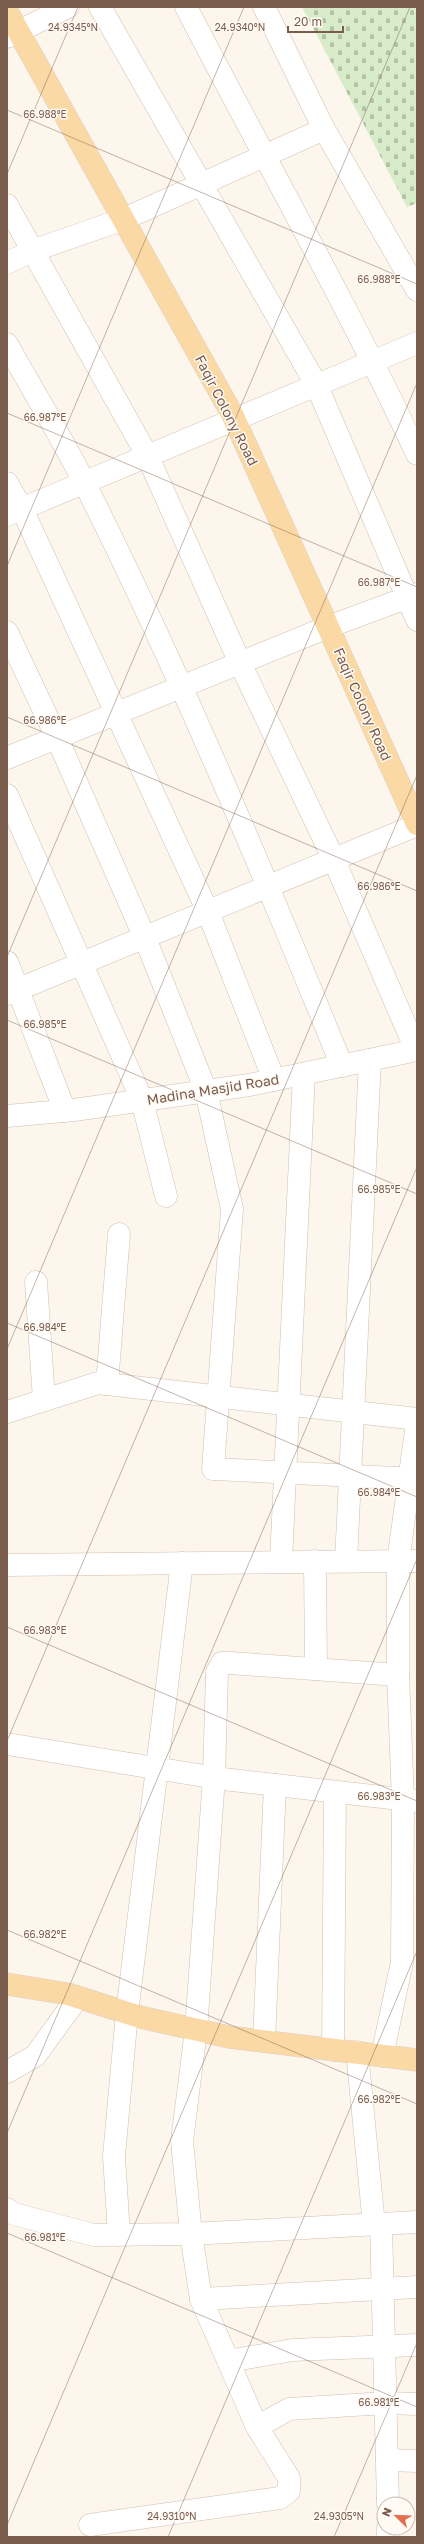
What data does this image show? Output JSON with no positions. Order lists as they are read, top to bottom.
{
  "streets": {
    "main road": ["Faqir Colony Road"],
    "street": ["Madina Masjid Road"]
  },
  "scale_bar": "20 m",
  "north": "top left",
  "coordinates": [
    "24.9345°N",
    "24.9340°N",
    "66.988°E",
    "66.987°E",
    "66.986°E",
    "66.985°E",
    "66.984°E",
    "66.983°E",
    "66.982°E",
    "66.981°E",
    "24.9310°N",
    "24.9305°N"
  ]
}
